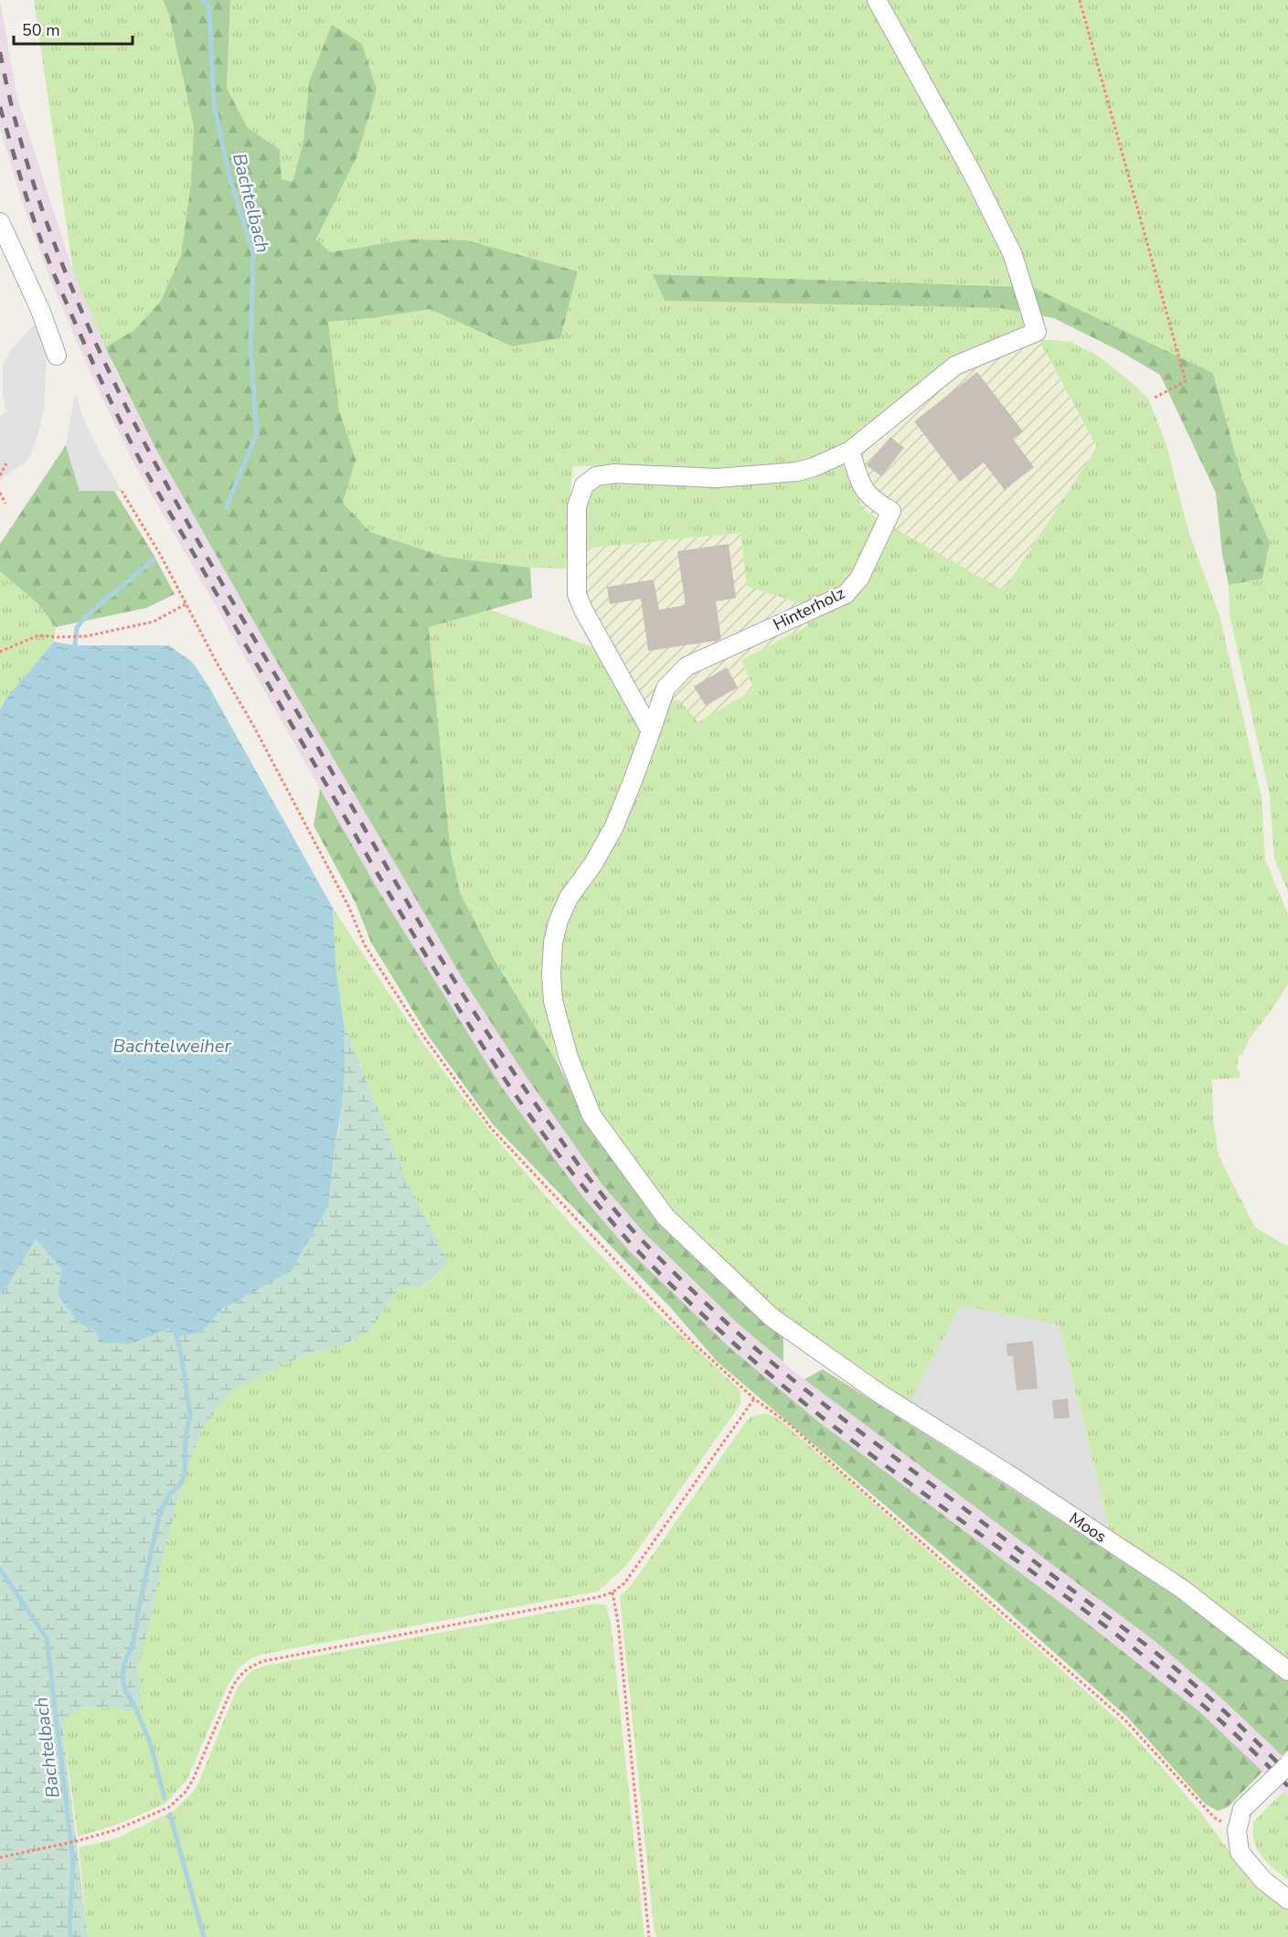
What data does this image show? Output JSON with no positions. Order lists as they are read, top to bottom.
{
  "streets": {
    "street": ["Hinterholz", "Moos"]
  },
  "crossings": [
    ["Hinterholz", "Moos"]
  ],
  "water": ["Bachtelbach", "Bachtelweiher"],
  "scale_bar": "50 m"
}
